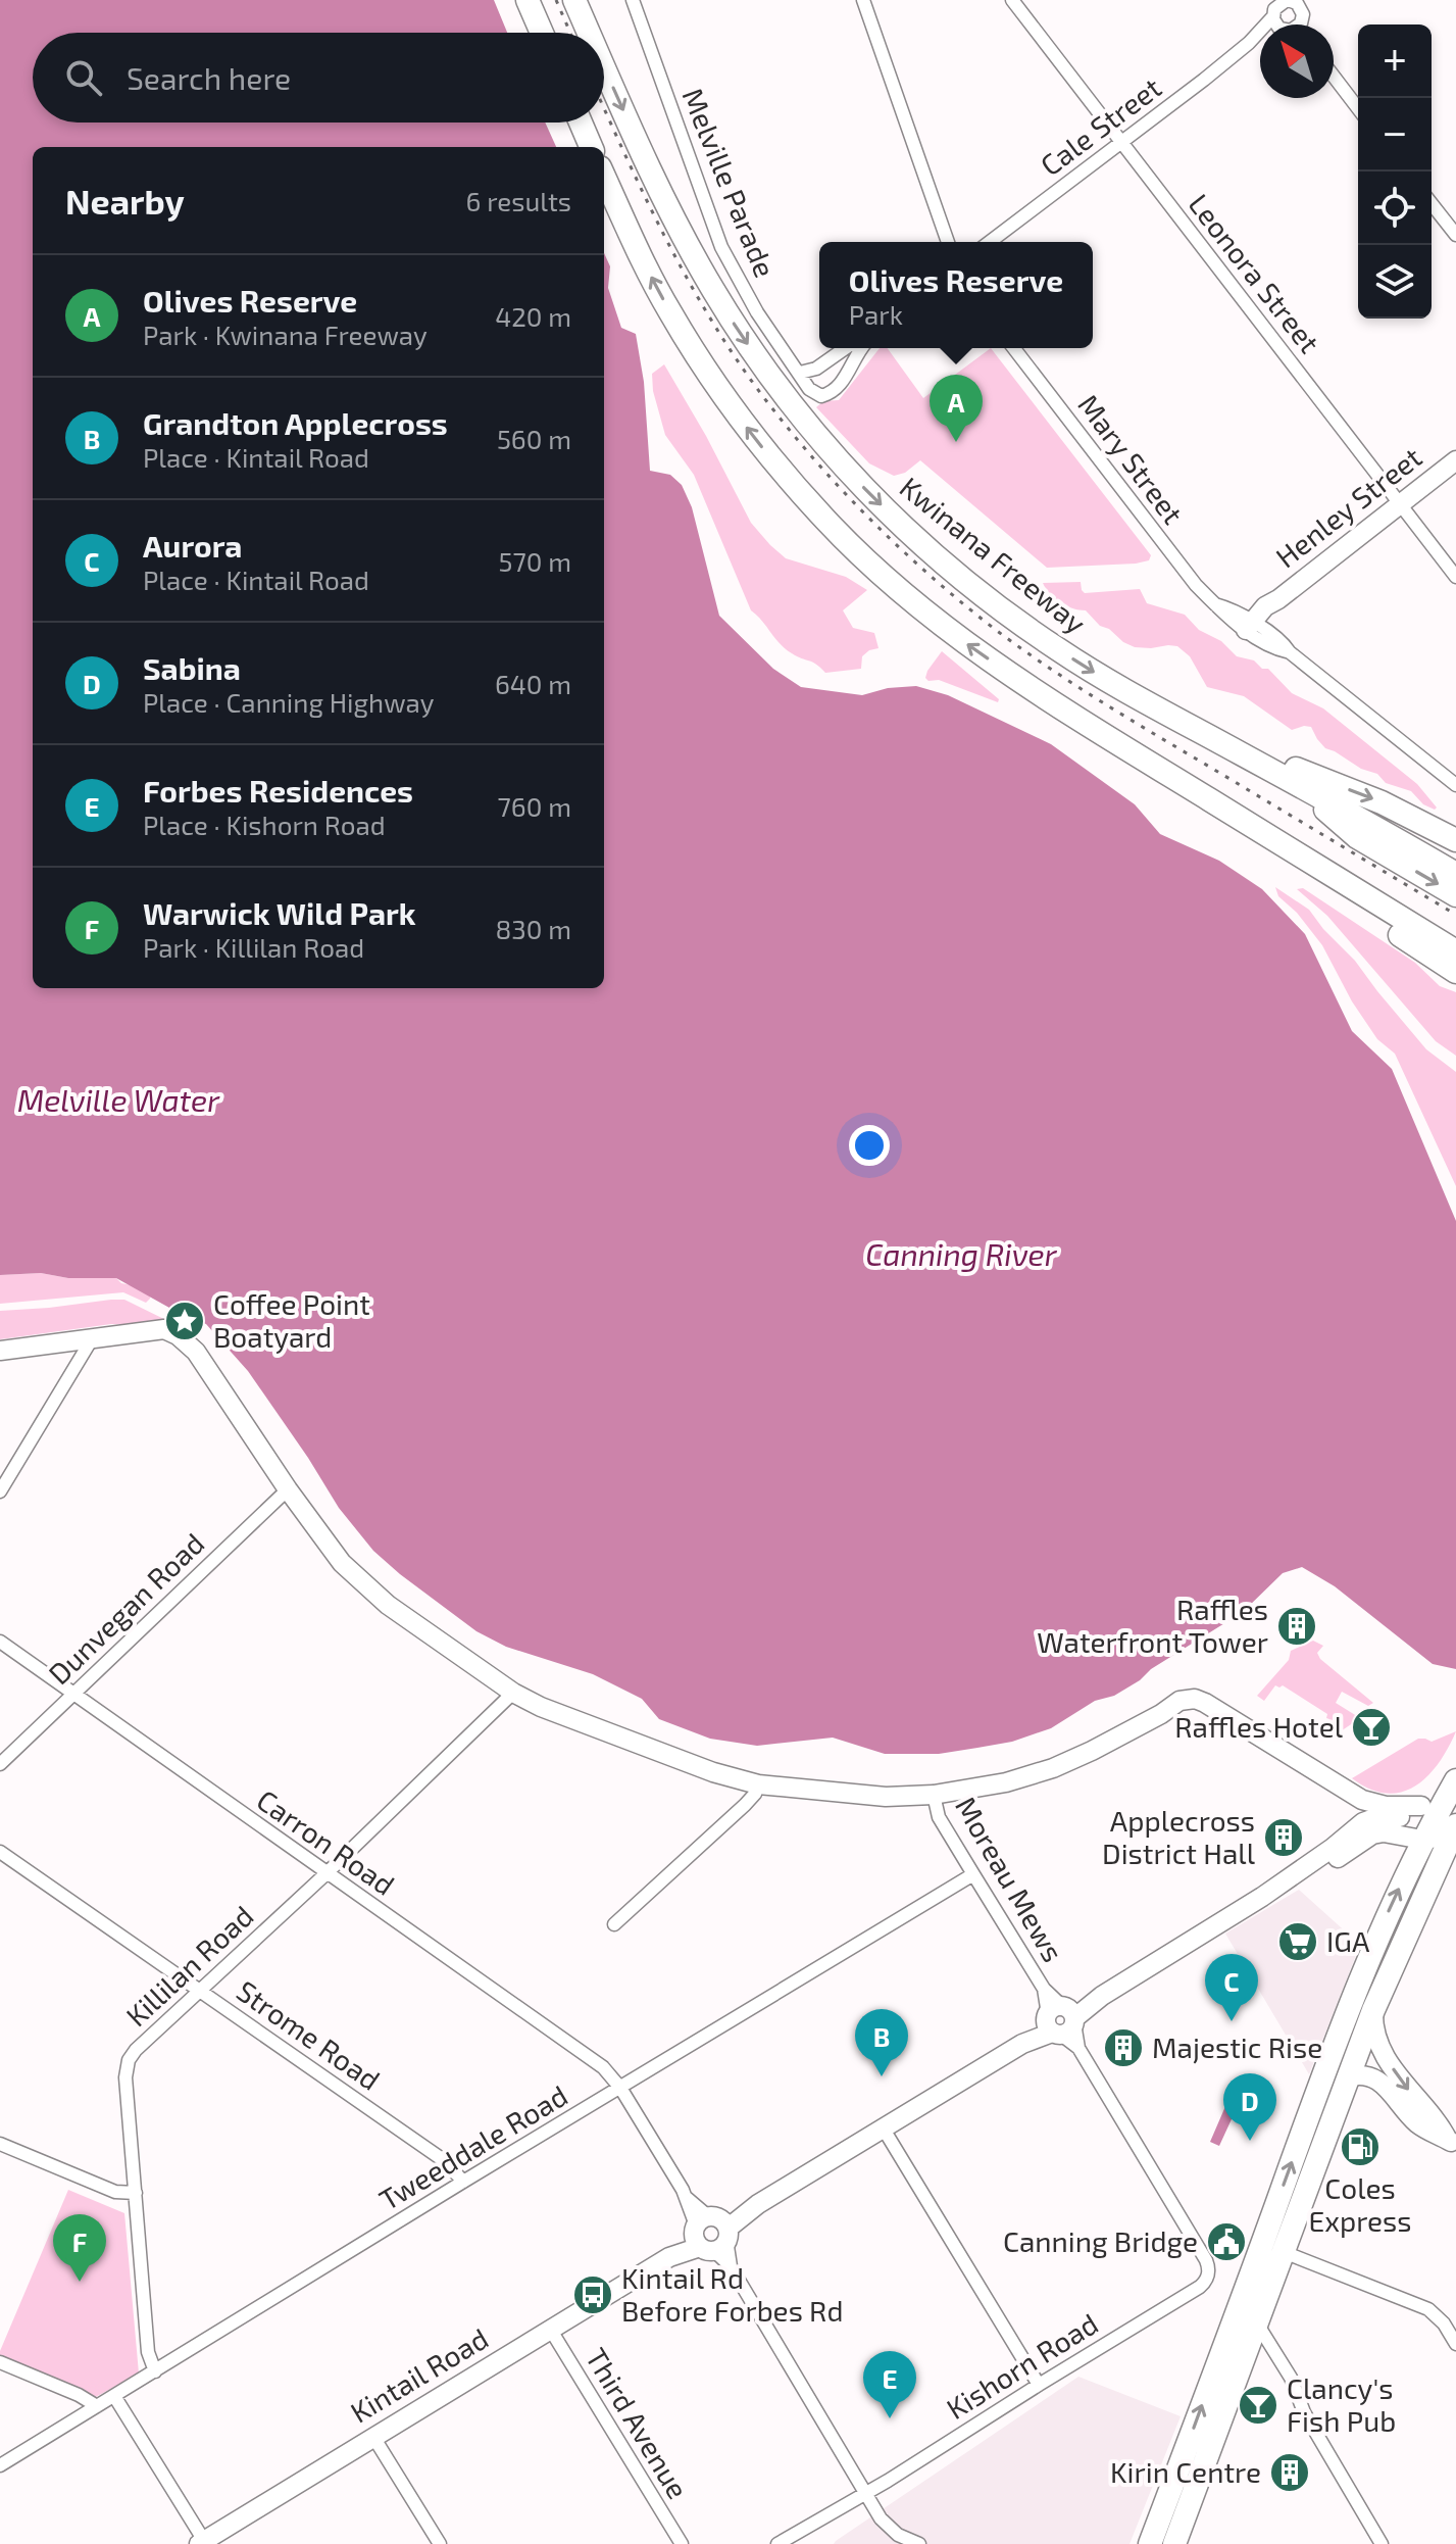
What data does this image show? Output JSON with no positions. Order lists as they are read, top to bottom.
{
  "streets": {
    "highway": ["Kwinana Freeway"],
    "street": [
      "Cale Street",
      "Melville Parade",
      "Leonora Street",
      "Mary Street",
      "Henley Street",
      "Dunvegan Road",
      "Carron Road",
      "Moreau Mews",
      "Killilan Road",
      "Strome Road",
      "Tweeddale Road",
      "Kishorn Road",
      "Kintail Road",
      "Third Avenue"
    ]
  },
  "crossings": [
    ["Cale Street", "Leonora Street"],
    ["Leonora Street", "Henley Street"],
    ["Mary Street", "Henley Street"],
    ["Dunvegan Road", "Carron Road"],
    ["Carron Road", "Killilan Road"],
    ["Carron Road", "Tweeddale Road"],
    ["Carron Road", "Kishorn Road"],
    ["Carron Road", "Kintail Road"],
    ["Moreau Mews", "Tweeddale Road"],
    ["Moreau Mews", "Kishorn Road"],
    ["Moreau Mews", "Kintail Road"],
    ["Killilan Road", "Strome Road"],
    ["Killilan Road", "Tweeddale Road"],
    ["Strome Road", "Tweeddale Road"],
    ["Kintail Road", "Third Avenue"]
  ],
  "water": ["Melville Water", "Canning River"],
  "places": {
    "place": ["Coffee Point Boatyard"],
    "building": [
      "Raffles Waterfront Tower",
      "Applecross District Hall",
      "Majestic Rise",
      "Kirin Centre"
    ],
    "bar": ["Raffles Hotel", "Clancy's Fish Pub"],
    "supermarket": ["IGA"],
    "fuel station": ["Coles Express"],
    "public building": ["Canning Bridge"],
    "bus stop": ["Kintail Rd Before Forbes Rd"]
  },
  "north": "top left",
  "page": {
    "map_buttons": ["+", "−"],
    "search": "Search here",
    "heading": ["Nearby", "6 results"],
    "popup": ["Olives Reserve", "Park"],
    "list": [
      {
        "mark": "A",
        "name": "Olives Reserve",
        "note": "Park · Kwinana Freeway",
        "value": "420 m"
      },
      {
        "mark": "B",
        "name": "Grandton Applecross",
        "note": "Place · Kintail Road",
        "value": "560 m"
      },
      {
        "mark": "C",
        "name": "Aurora",
        "note": "Place · Kintail Road",
        "value": "570 m"
      },
      {
        "mark": "D",
        "name": "Sabina",
        "note": "Place · Canning Highway",
        "value": "640 m"
      },
      {
        "mark": "E",
        "name": "Forbes Residences",
        "note": "Place · Kishorn Road",
        "value": "760 m"
      },
      {
        "mark": "F",
        "name": "Warwick Wild Park",
        "note": "Park · Killilan Road",
        "value": "830 m"
      }
    ],
    "pins": [
      "A",
      "C",
      "B",
      "D",
      "F",
      "E"
    ]
  }
}
